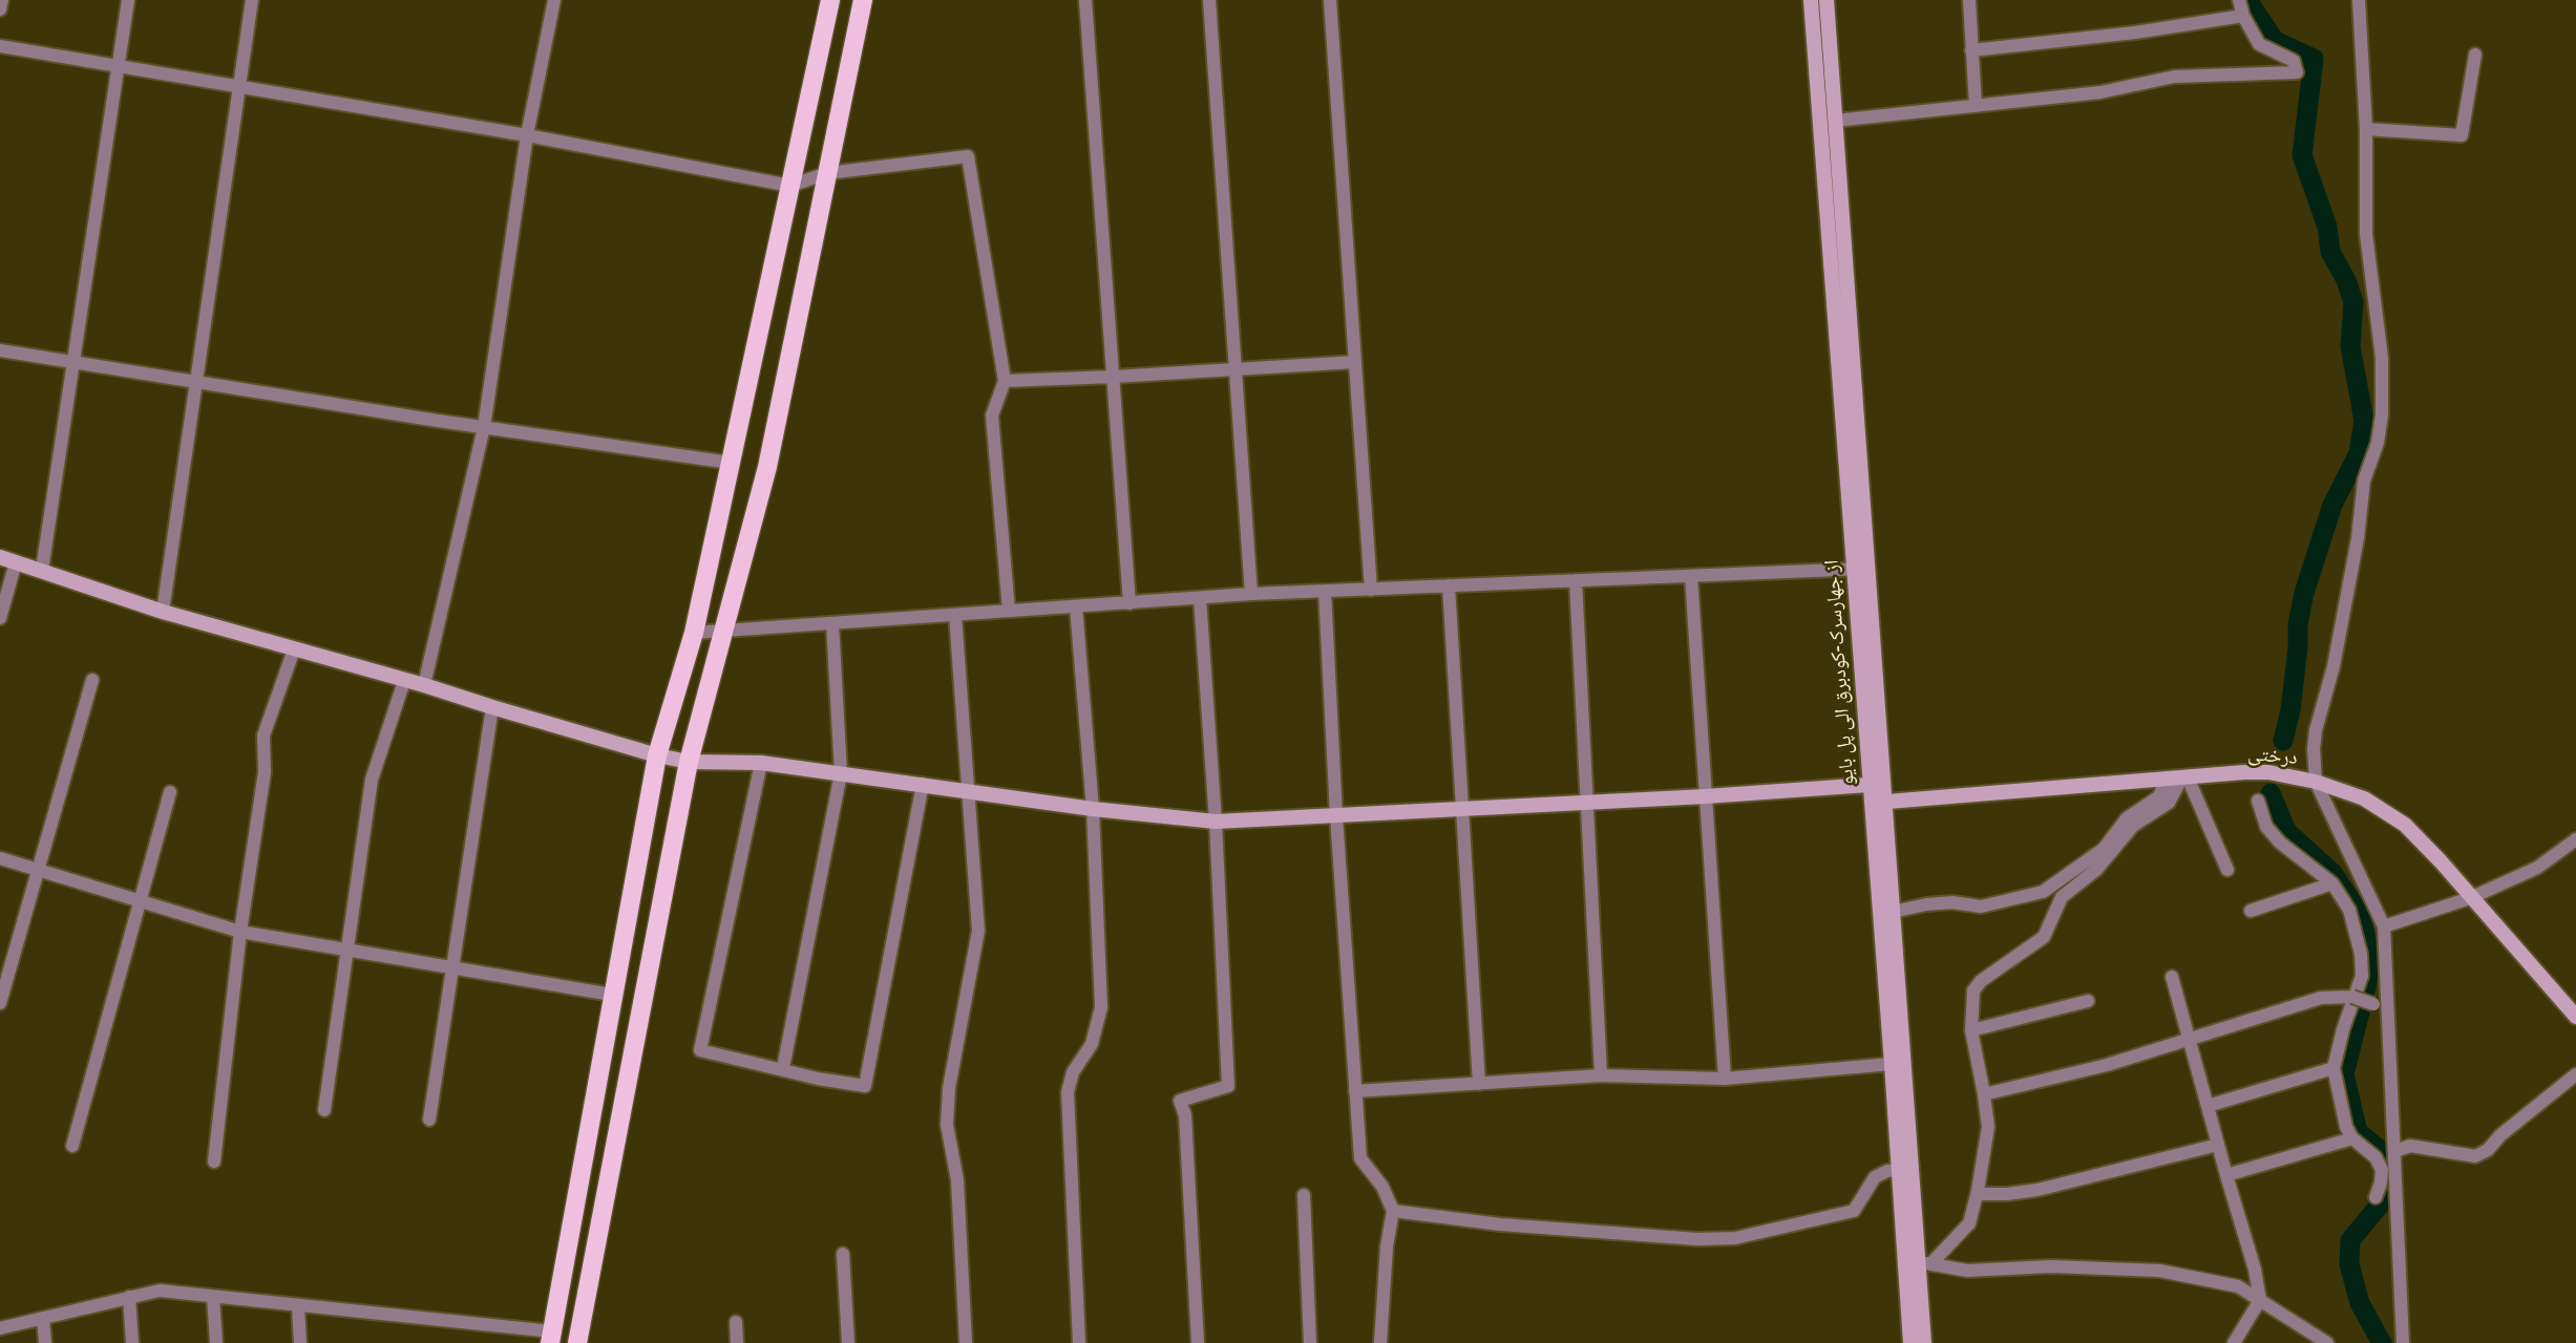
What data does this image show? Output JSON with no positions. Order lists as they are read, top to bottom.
{
  "streets": {
    "street": ["از جهارسرک-کودبرق الی پل بایو", "درختی"]
  },
  "crossings": [
    ["از جهارسرک-کودبرق الی پل بایو", "درختی"]
  ]
}
